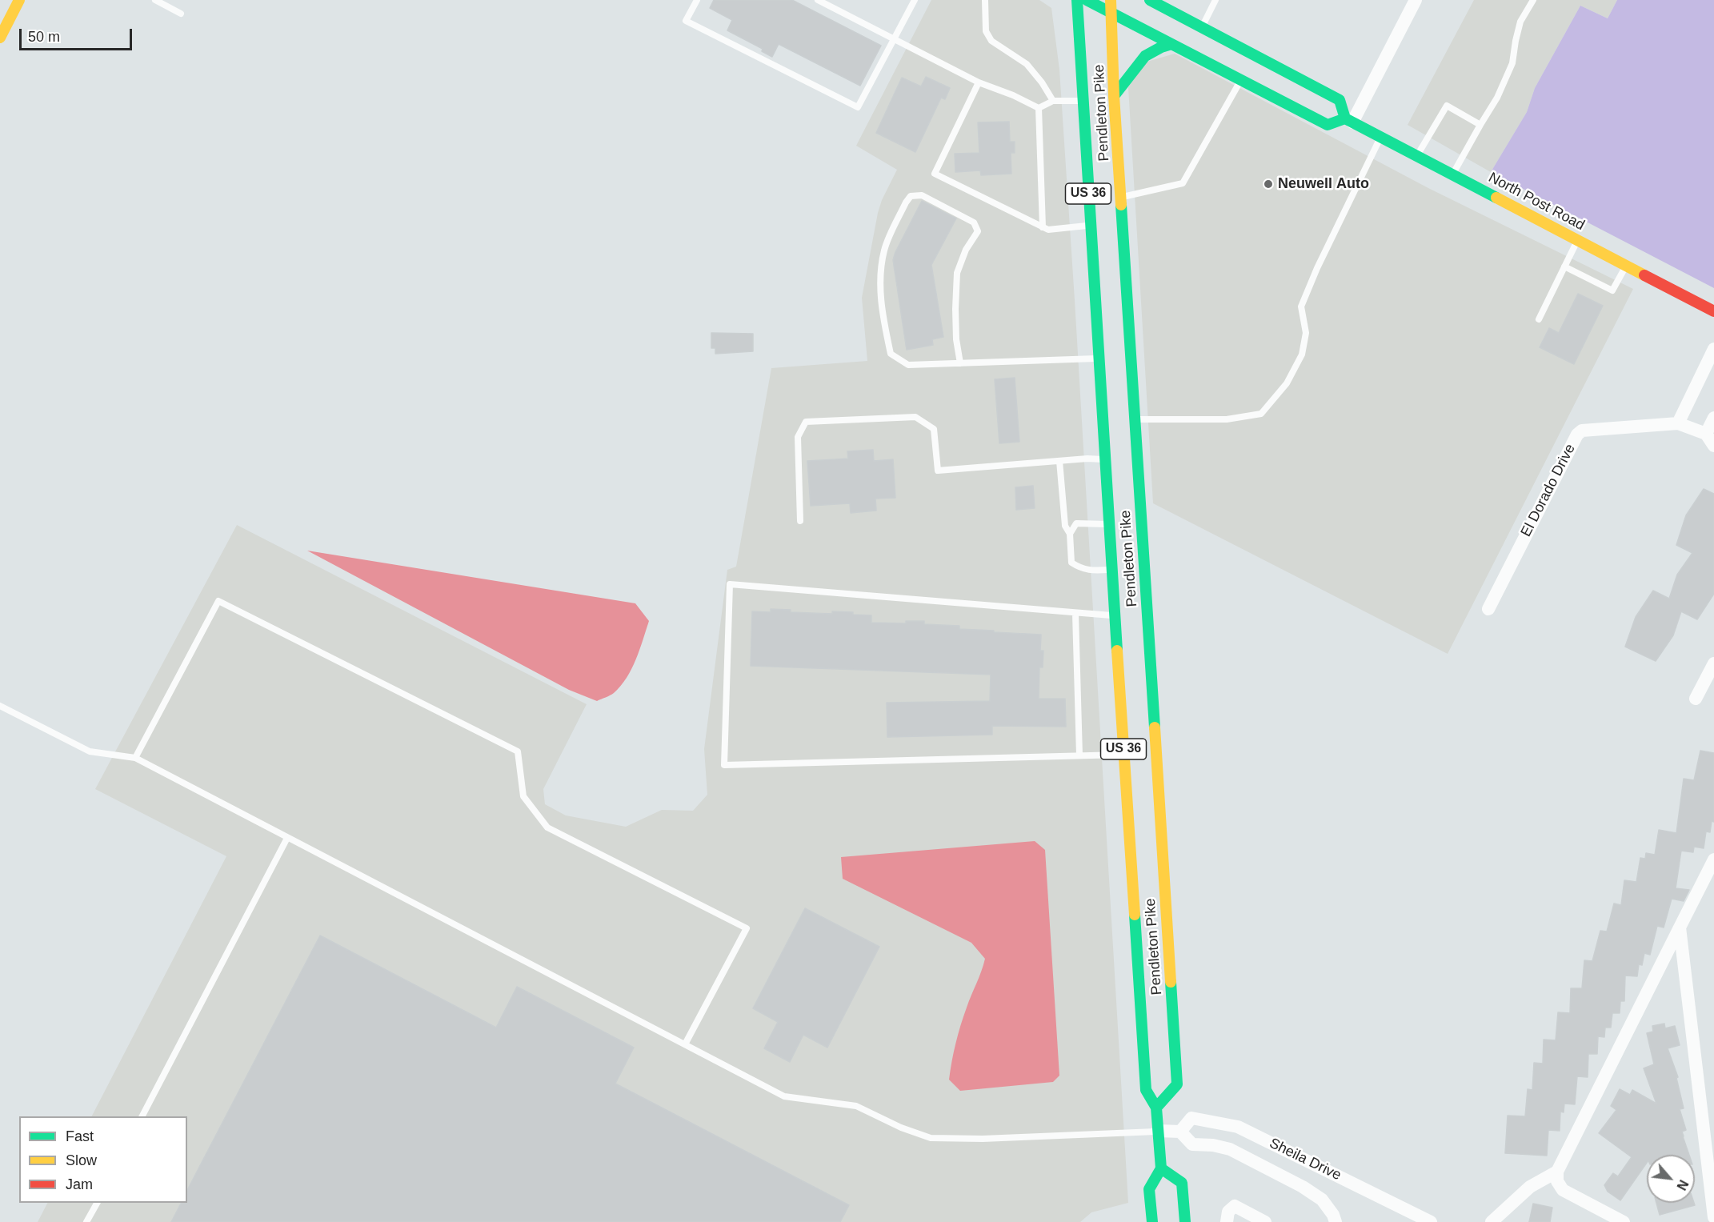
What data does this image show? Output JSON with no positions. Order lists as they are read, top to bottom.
{
  "streets": {
    "main road": ["Pendleton Pike", "US 36", "North Post Road"],
    "street": ["El Dorado Drive", "Sheila Drive"]
  },
  "places": ["Neuwell Auto"],
  "legend": ["Fast", "Slow", "Jam"],
  "scale_bar": "50 m",
  "north": "bottom right"
}
